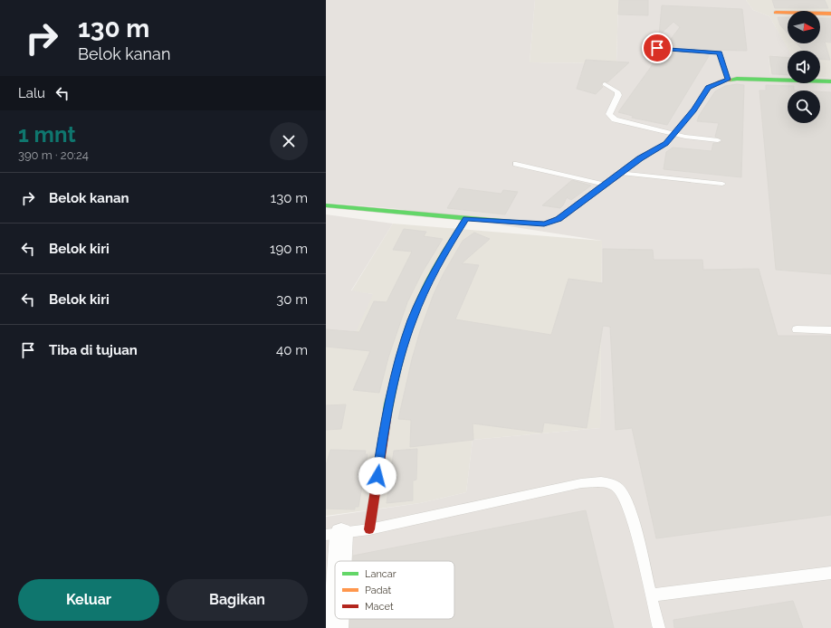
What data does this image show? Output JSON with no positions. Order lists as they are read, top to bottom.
{
  "legend": ["Lancar", "Padat", "Macet"],
  "north": "right",
  "page": {
    "turn": ["130 m", "Belok kanan"],
    "then": "Lalu",
    "heading": ["1 mnt", "390 m · 20:24"],
    "list": [
      {
        "name": "Belok kanan",
        "value": "130 m"
      },
      {
        "name": "Belok kiri",
        "value": "190 m"
      },
      {
        "name": "Belok kiri",
        "value": "30 m"
      },
      {
        "name": "Tiba di tujuan",
        "value": "40 m"
      }
    ],
    "buttons": ["Keluar", "Bagikan"]
  }
}
